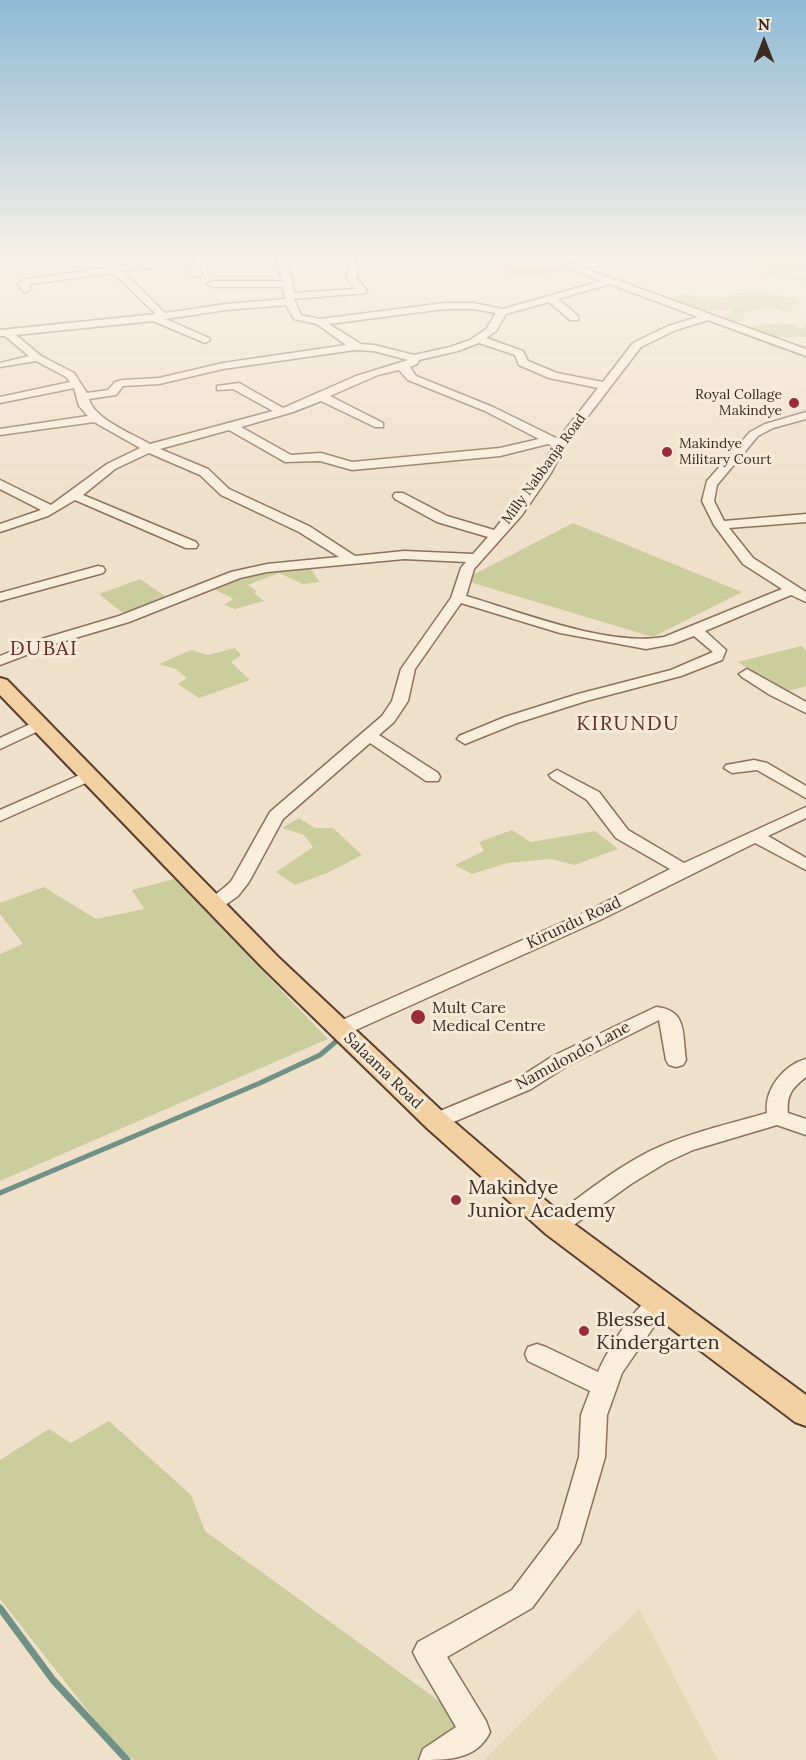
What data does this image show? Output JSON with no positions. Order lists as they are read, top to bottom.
{
  "streets": {
    "main road": ["Salaama Road"],
    "street": ["Milly Nabbanja Road", "Kirundu Road", "Namulondo Lane"]
  },
  "crossings": [
    ["Milly Nabbanja Road", "Salaama Road"],
    ["Kirundu Road", "Salaama Road"],
    ["Namulondo Lane", "Salaama Road"]
  ],
  "districts": ["DUBAI", "KIRUNDU"],
  "places": [
    "Royal Collage Makindye",
    "Makindye Military Court",
    "Mult Care Medical Centre",
    "Makindye Junior Academy",
    "Blessed Kindergarten"
  ],
  "north": "top"
}
